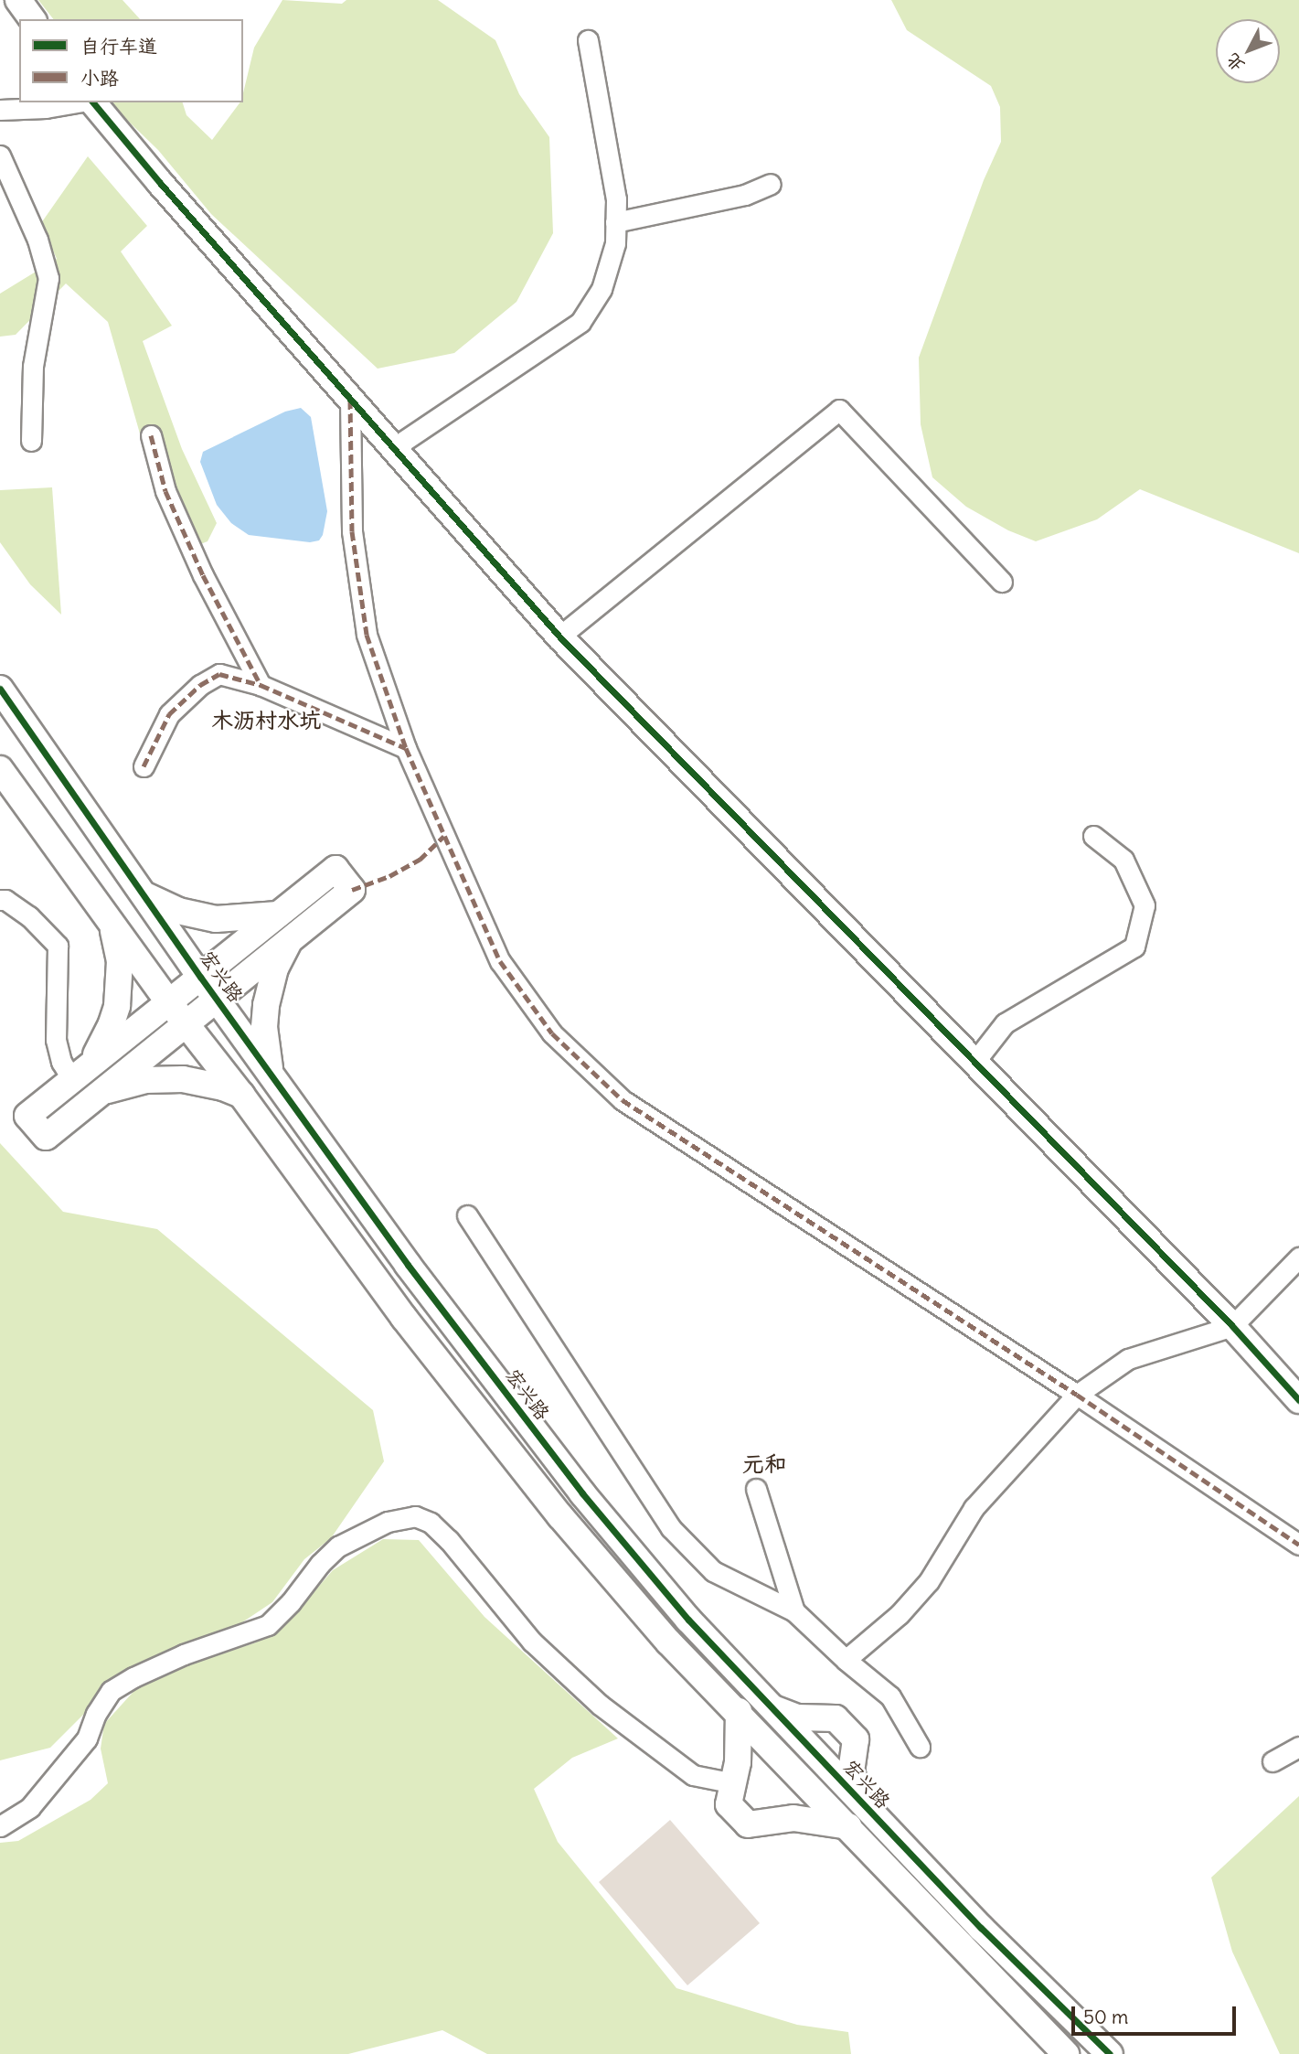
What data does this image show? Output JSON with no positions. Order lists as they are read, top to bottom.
{
  "streets": {
    "street": ["宏兴路"]
  },
  "districts": ["木沥村水坑", "元和"],
  "legend": ["自行车道", "小路"],
  "scale_bar": "50 m",
  "north": "bottom left"
}
